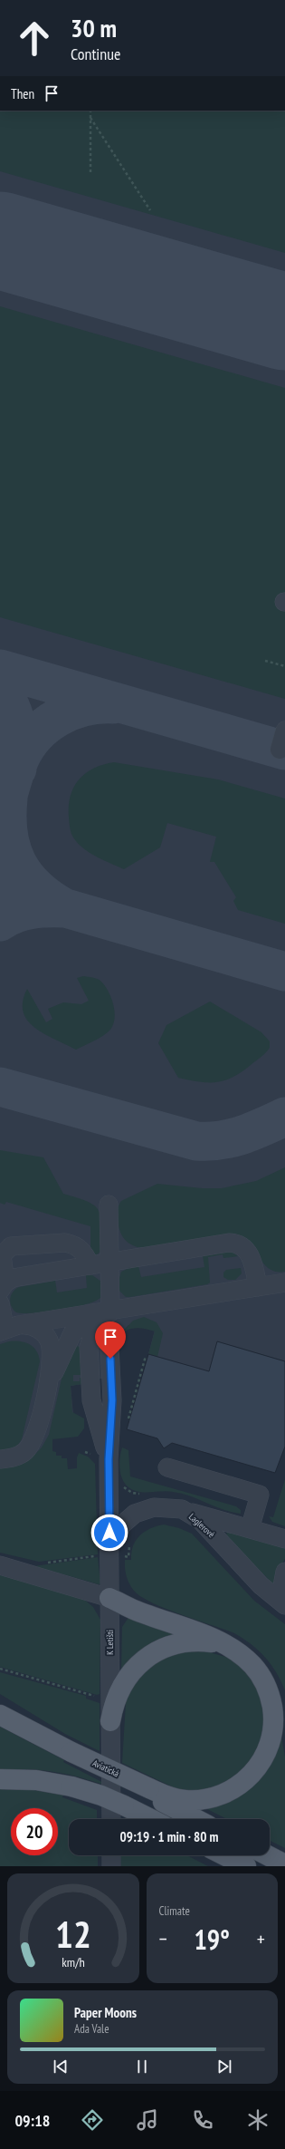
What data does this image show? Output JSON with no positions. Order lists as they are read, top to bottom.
{
  "streets": {
    "main road": ["Aviatická"],
    "street": ["Laglerové", "K Letišti"]
  },
  "crossings": [
    ["Laglerové", "K Letišti"]
  ],
  "page": {
    "turn": ["30 m", "Continue"],
    "then": "Then",
    "limit": "20",
    "trip": "09:19 · 1 min · 80 m",
    "tile": "Climate",
    "heat": ["−", "19°", "+"],
    "song": ["Paper Moons", "Ada Vale"],
    "tabs": "09:18",
    "gauge": ["12", "km/h"]
  }
}
